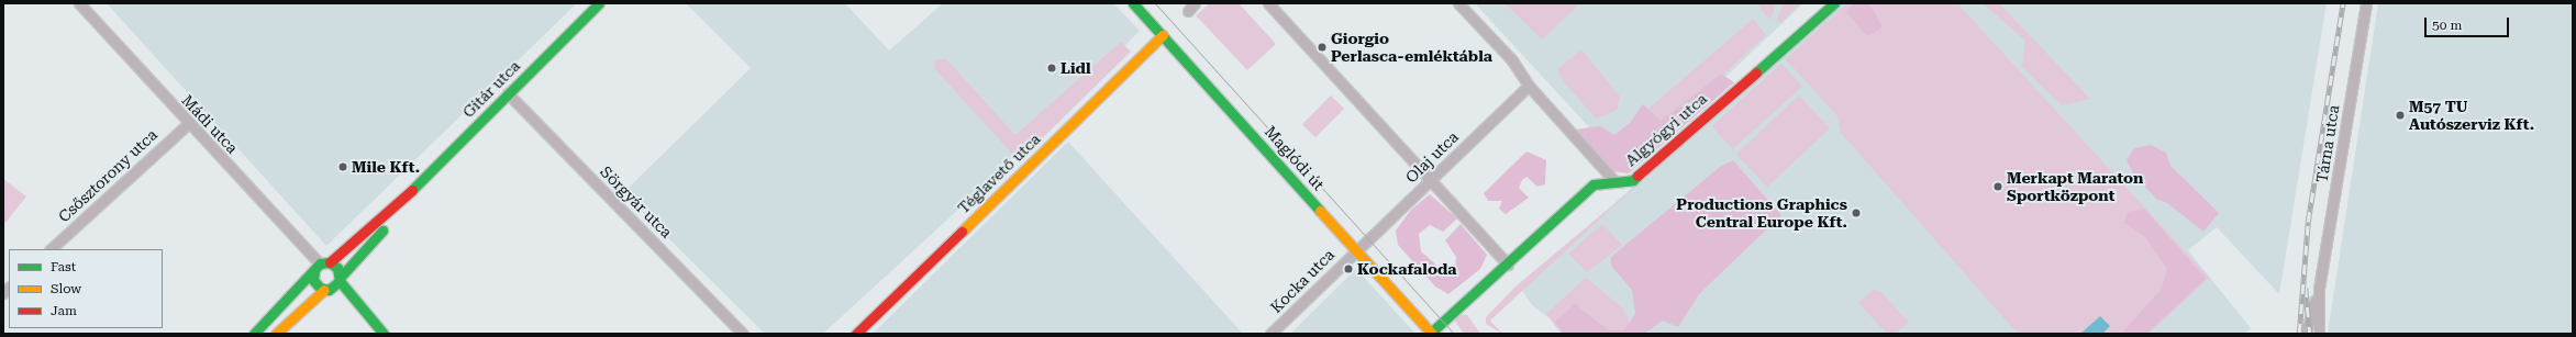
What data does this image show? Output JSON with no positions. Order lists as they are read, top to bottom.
{
  "streets": {
    "street": [
      "Gitár utca",
      "Mádi utca",
      "Algyógyi utca",
      "Tárna utca",
      "Olaj utca",
      "Maglódi út",
      "Téglavető utca",
      "Csősztorony utca",
      "Sörgyár utca",
      "Kocka utca"
    ]
  },
  "crossings": [
    ["Gitár utca", "Mádi utca"],
    ["Gitár utca", "Sörgyár utca"],
    ["Mádi utca", "Csősztorony utca"],
    ["Algyógyi utca", "Maglódi út"],
    ["Olaj utca", "Maglódi út"],
    ["Olaj utca", "Kocka utca"],
    ["Maglódi út", "Téglavető utca"],
    ["Maglódi út", "Kocka utca"]
  ],
  "places": [
    "Giorgio Perlasca-emléktábla",
    "Lidl",
    "M57 TU Autószerviz Kft.",
    "Mile Kft.",
    "Merkapt Maraton Sportközpont",
    "Productions Graphics Central Europe Kft.",
    "Kockafaloda"
  ],
  "legend": ["Fast", "Slow", "Jam"],
  "scale_bar": "50 m"
}
